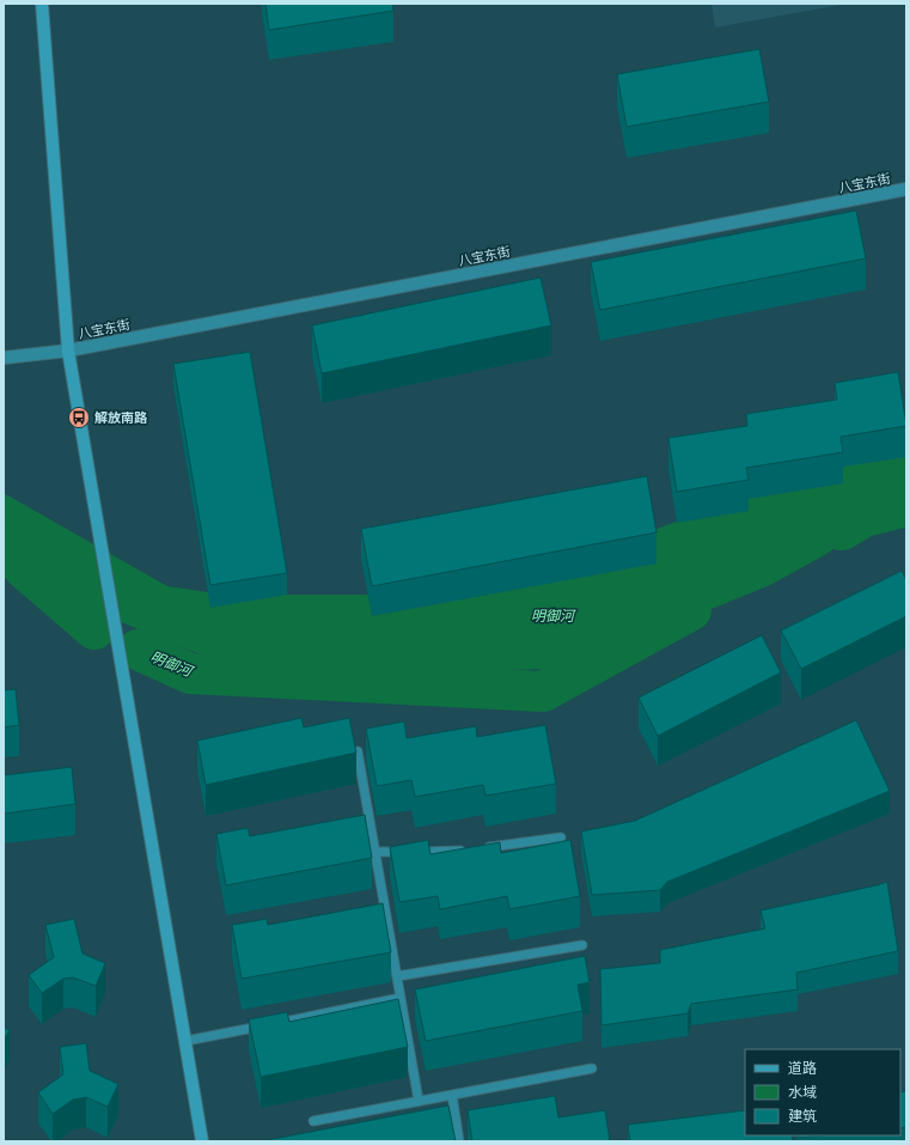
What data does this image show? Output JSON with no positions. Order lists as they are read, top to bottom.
{
  "streets": {
    "street": ["八宝东街"]
  },
  "water": ["明御河"],
  "places": {
    "bus stop": ["解放南路"]
  },
  "legend": ["道路", "水域", "建筑"]
}
